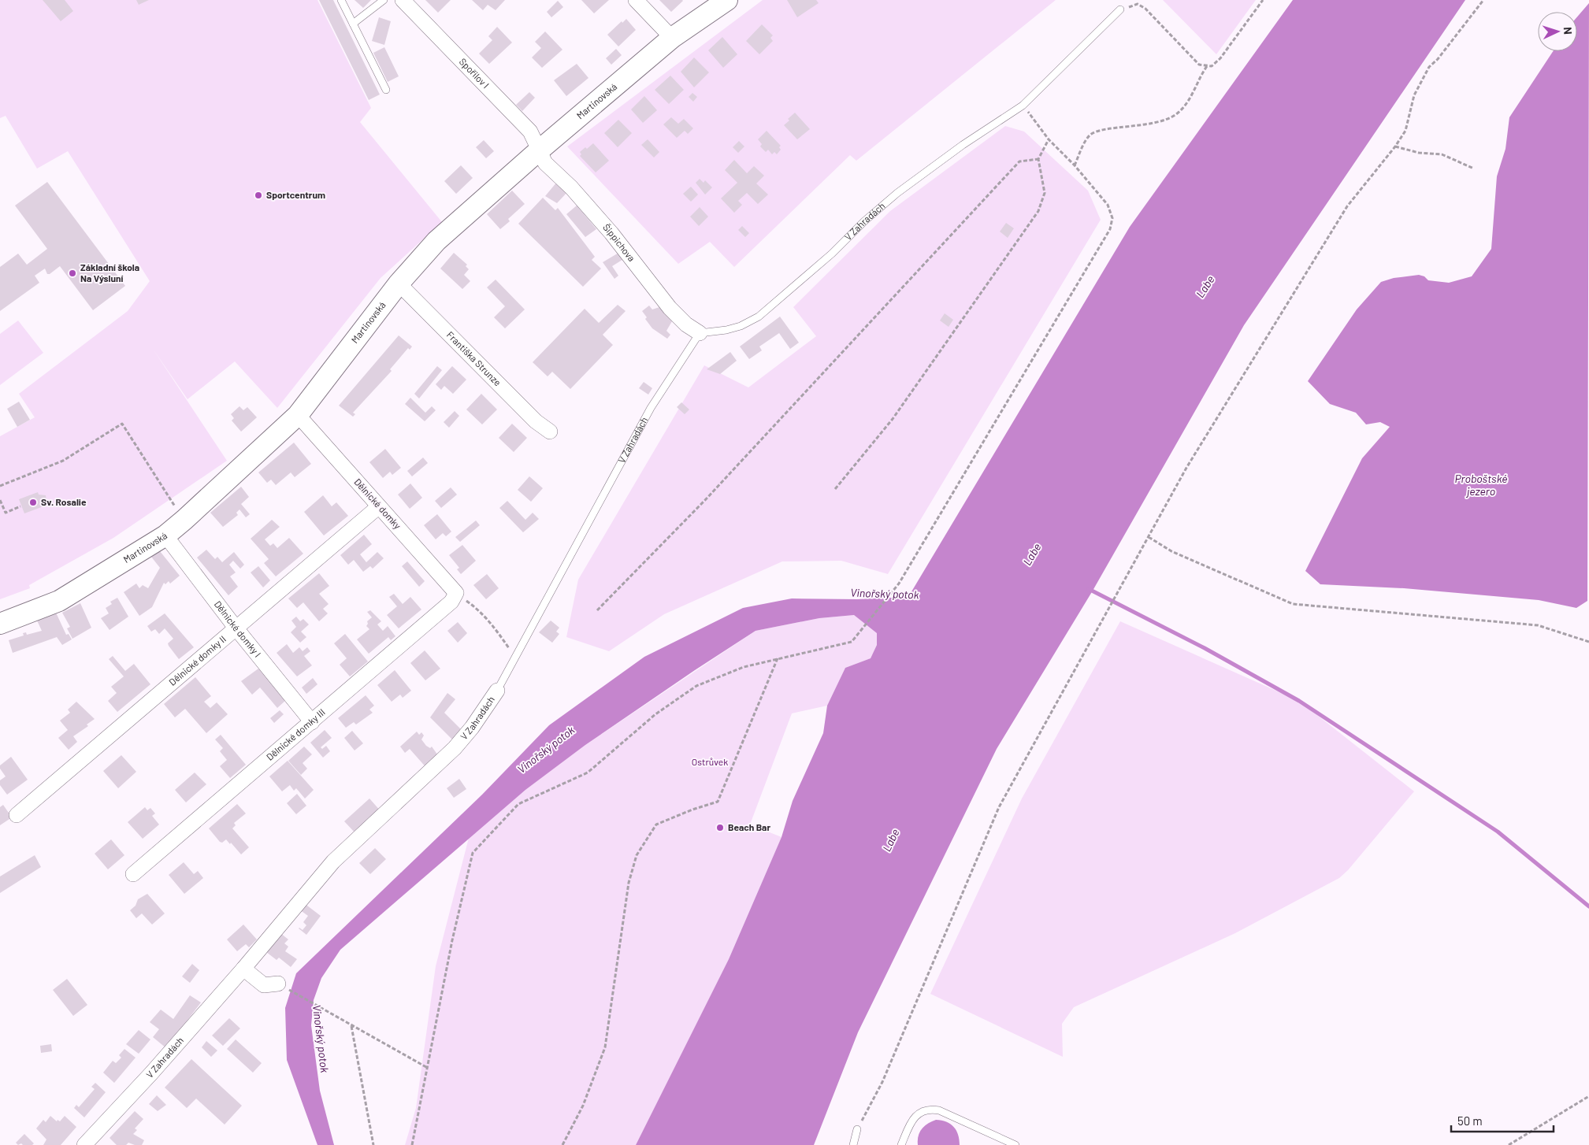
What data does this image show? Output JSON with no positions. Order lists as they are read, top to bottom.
{
  "streets": {
    "street": [
      "Spořilov I",
      "Martinovská",
      "V Zahradách",
      "Šippichova",
      "Františka Strunze",
      "Dělnické domky",
      "Dělnické domky I",
      "Dělnické domky II",
      "Dělnické domky III"
    ]
  },
  "crossings": [
    ["Spořilov I", "Martinovská"],
    ["Spořilov I", "Šippichova"],
    ["Martinovská", "Šippichova"],
    ["Martinovská", "Františka Strunze"],
    ["Martinovská", "Dělnické domky"],
    ["Martinovská", "Dělnické domky I"],
    ["V Zahradách", "Šippichova"],
    ["Dělnické domky", "Dělnické domky II"],
    ["Dělnické domky", "Dělnické domky III"],
    ["Dělnické domky I", "Dělnické domky II"],
    ["Dělnické domky I", "Dělnické domky III"]
  ],
  "water": ["Labe", "Proboštské jezero", "Vinořský potok"],
  "parks": ["Ostrůvek"],
  "places": [
    "Sportcentrum",
    "Základní škola Na Výsluní",
    "Sv. Rosalie",
    "Beach Bar"
  ],
  "scale_bar": "50 m",
  "north": "right"
}
